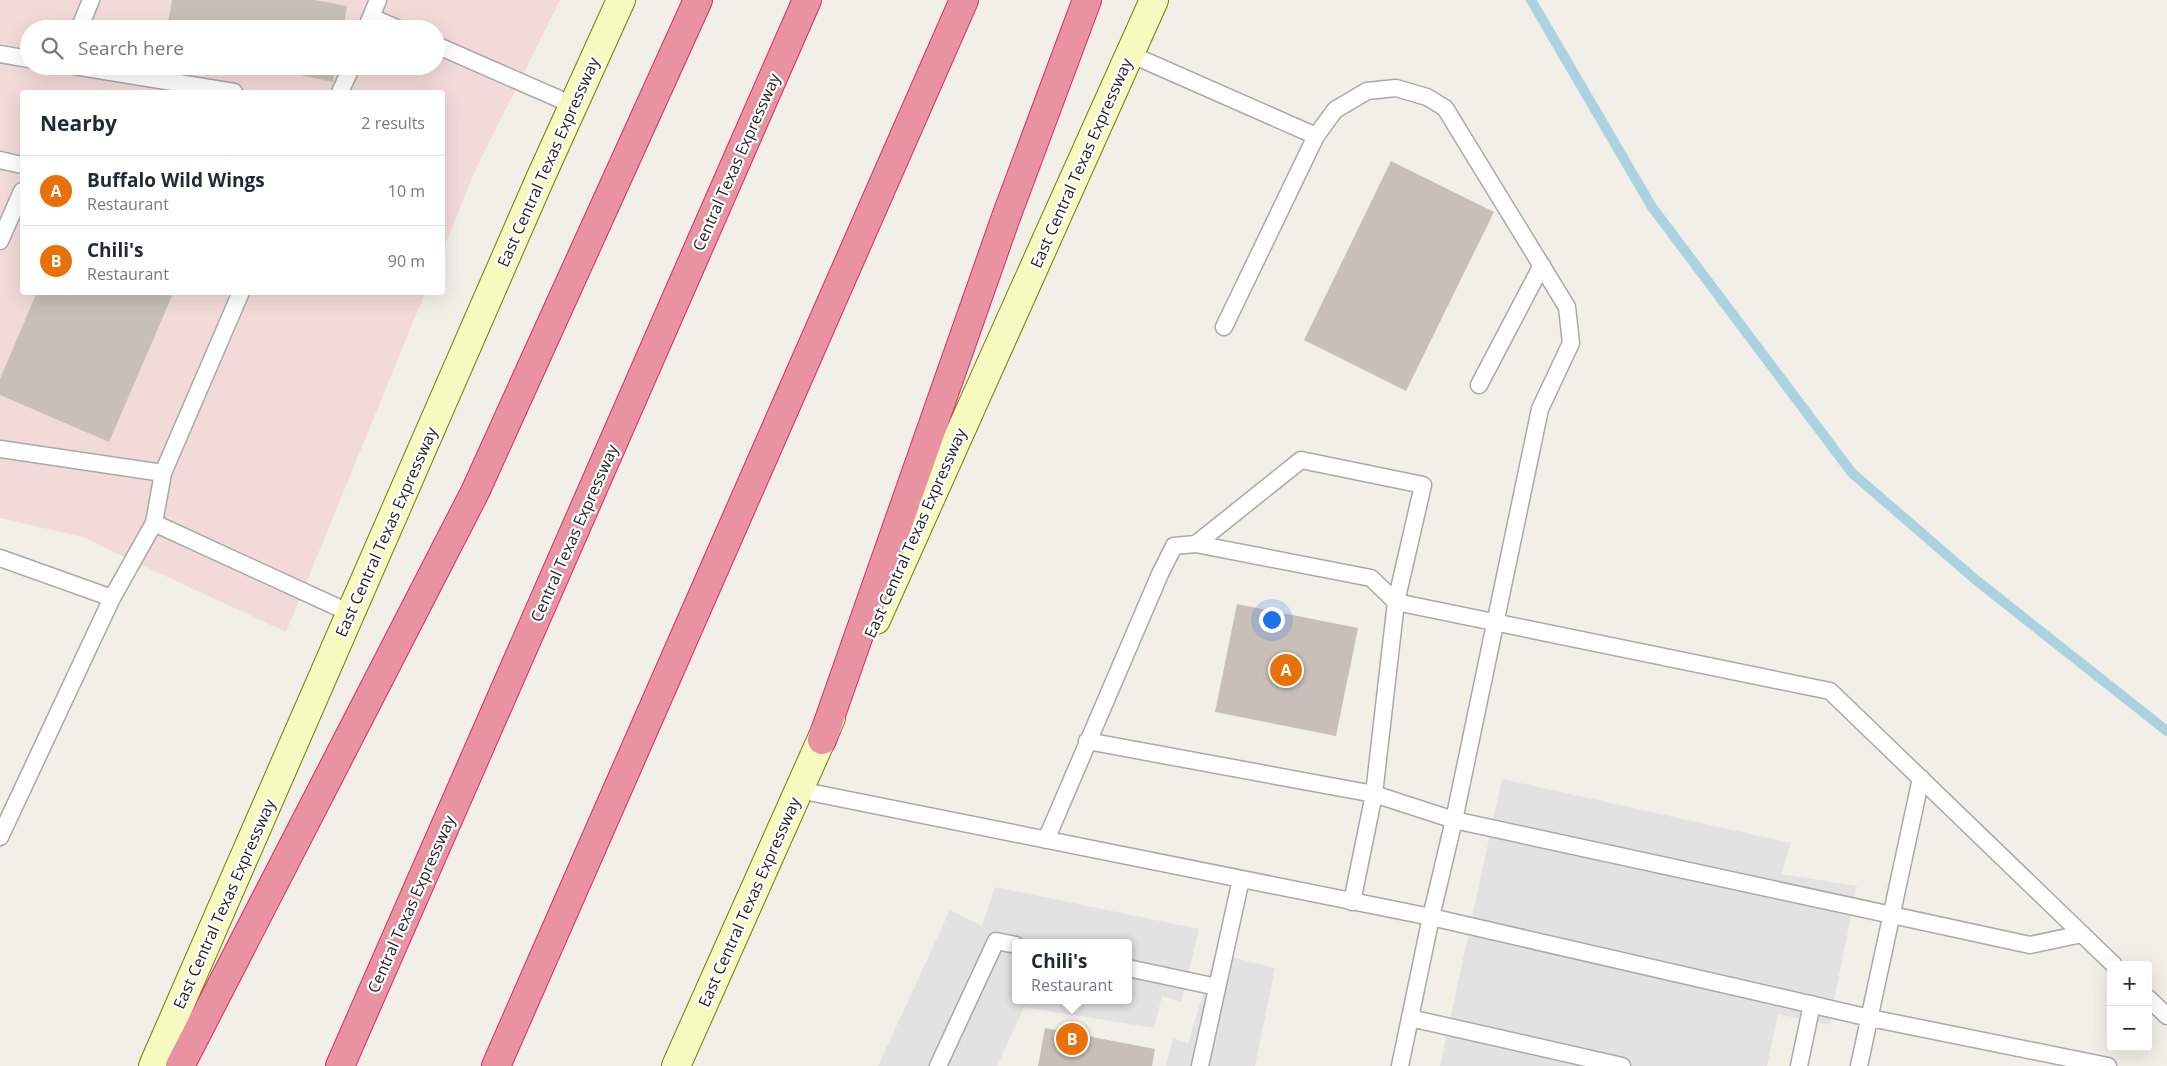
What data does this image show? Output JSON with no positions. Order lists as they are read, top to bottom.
{
  "streets": {
    "highway": ["Central Texas Expressway"],
    "main road": ["East Central Texas Expressway"]
  },
  "page": {
    "search": "Search here",
    "heading": ["Nearby", "2 results"],
    "list": [
      {
        "mark": "A",
        "name": "Buffalo Wild Wings",
        "note": "Restaurant",
        "value": "10 m"
      },
      {
        "mark": "B",
        "name": "Chili's",
        "note": "Restaurant",
        "value": "90 m"
      }
    ],
    "pins": ["A", "B"],
    "popup": ["Chili's", "Restaurant"],
    "map_buttons": ["+", "−"]
  }
}
